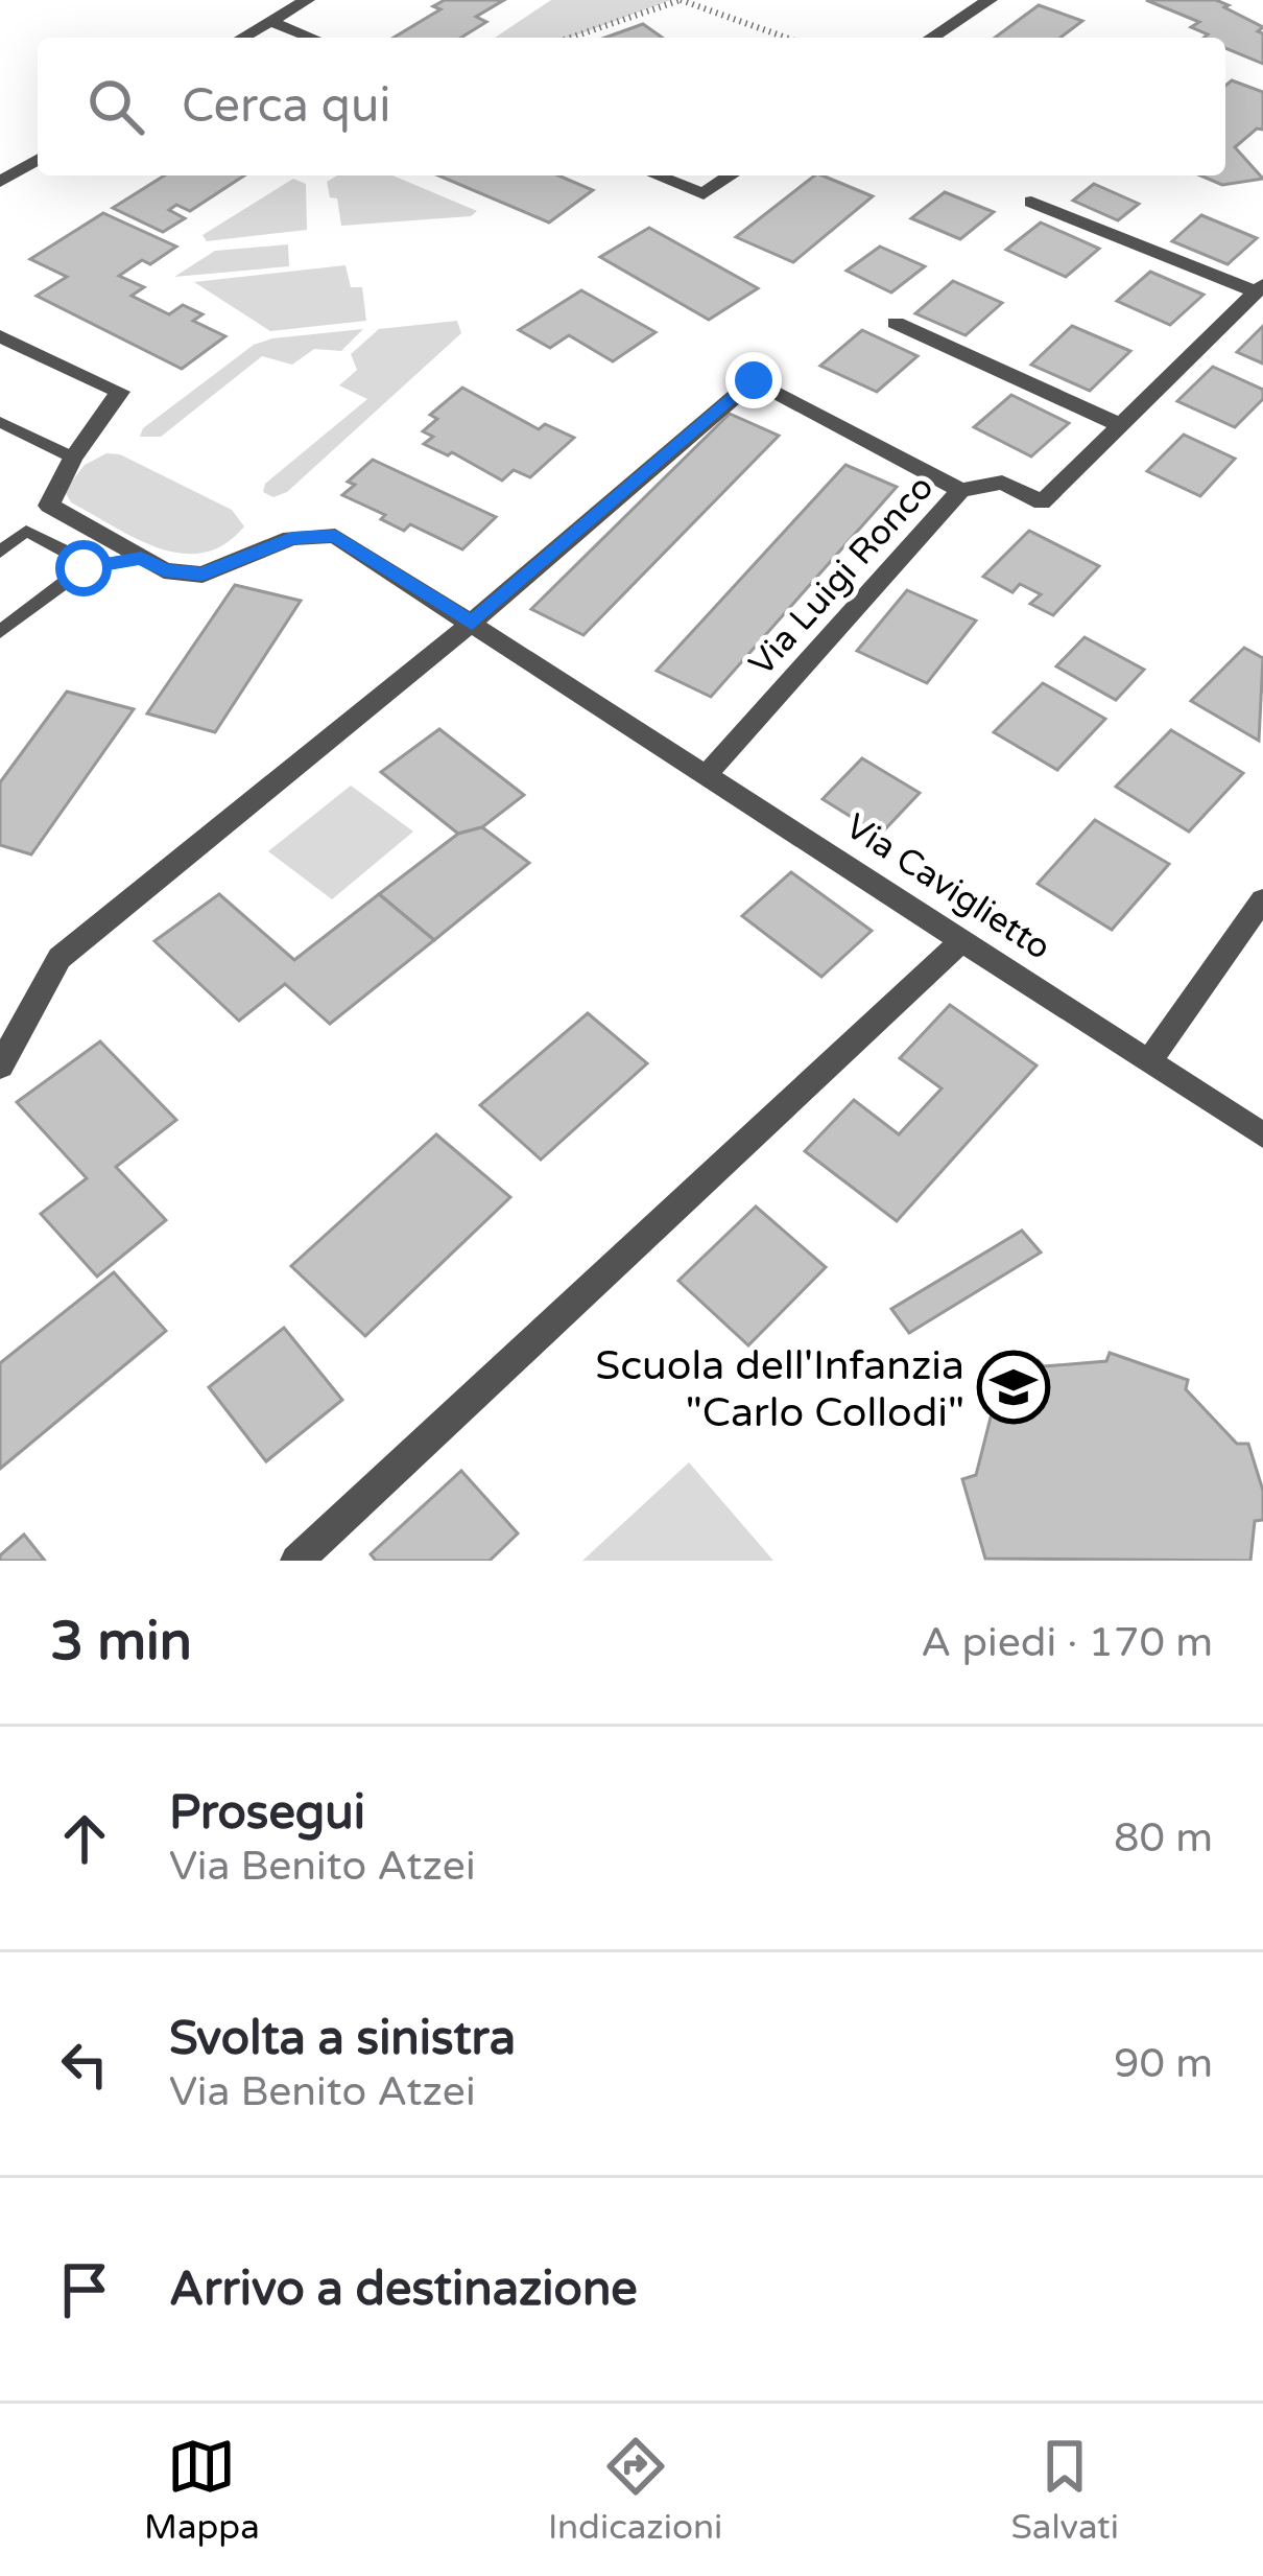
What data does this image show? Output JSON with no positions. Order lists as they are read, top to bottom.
{
  "streets": {
    "street": ["Via Luigi Ronco", "Via Caviglietto"]
  },
  "crossings": [
    ["Via Luigi Ronco", "Via Caviglietto"]
  ],
  "places": {
    "school or university": ["Scuola dell'Infanzia \"Carlo Collodi\""]
  },
  "page": {
    "search": "Cerca qui",
    "heading": ["3 min", "A piedi · 170 m"],
    "list": [
      ["Prosegui", "Via Benito Atzei", "80 m"],
      ["Svolta a sinistra", "Via Benito Atzei", "90 m"],
      "Arrivo a destinazione"
    ],
    "nav": ["Mappa", "Indicazioni", "Salvati"]
  }
}
